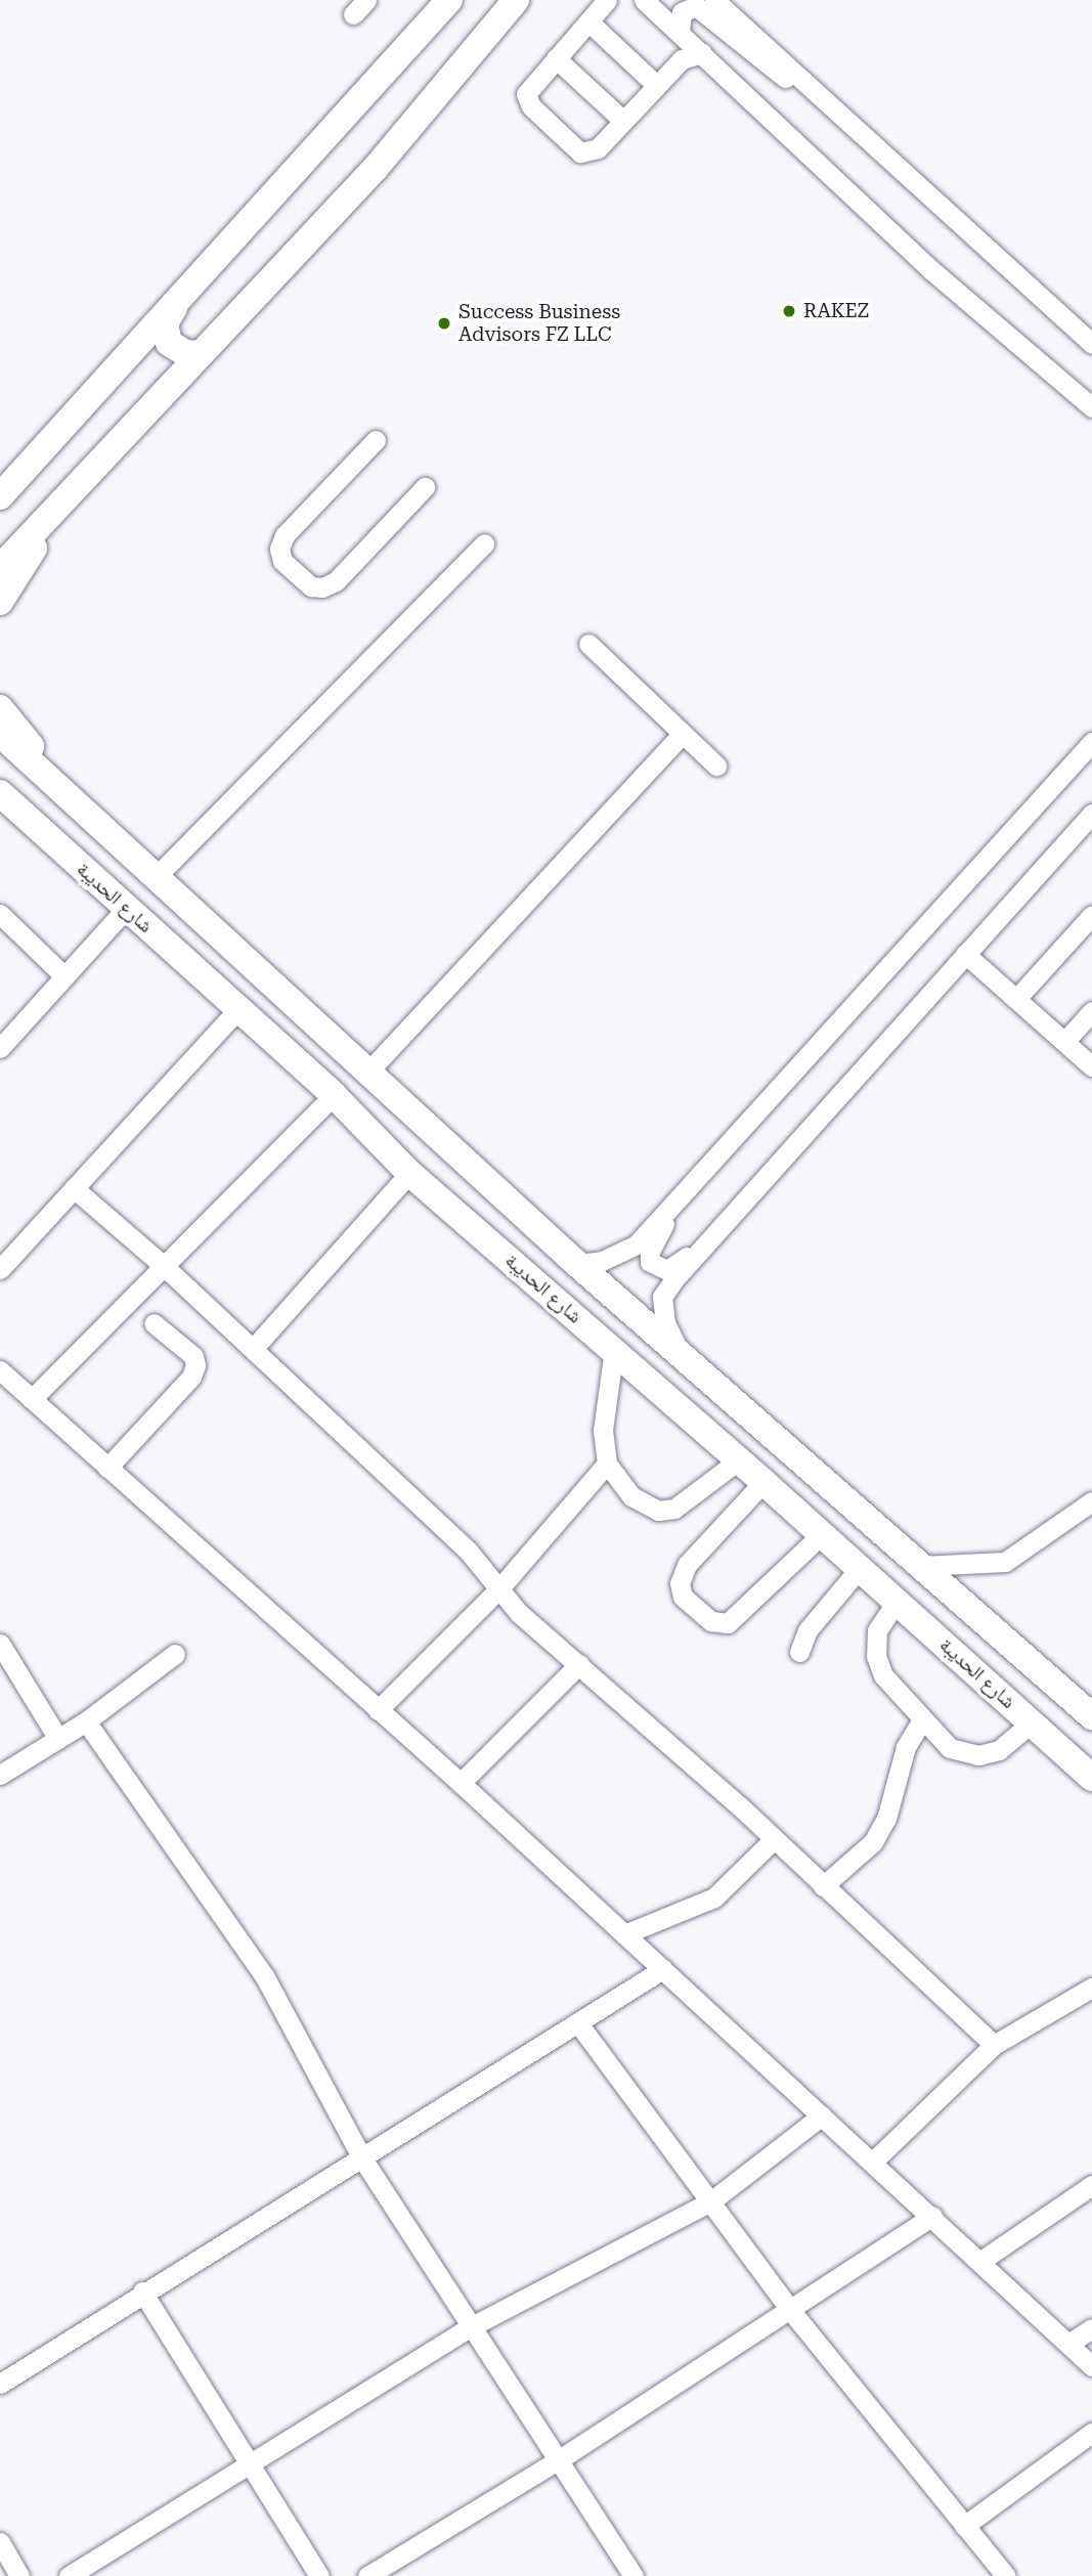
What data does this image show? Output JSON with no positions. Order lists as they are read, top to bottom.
{
  "streets": {
    "main road": ["شارع الحديبة"]
  },
  "places": ["RAKEZ", "Success Business Advisors FZ LLC"]
}
